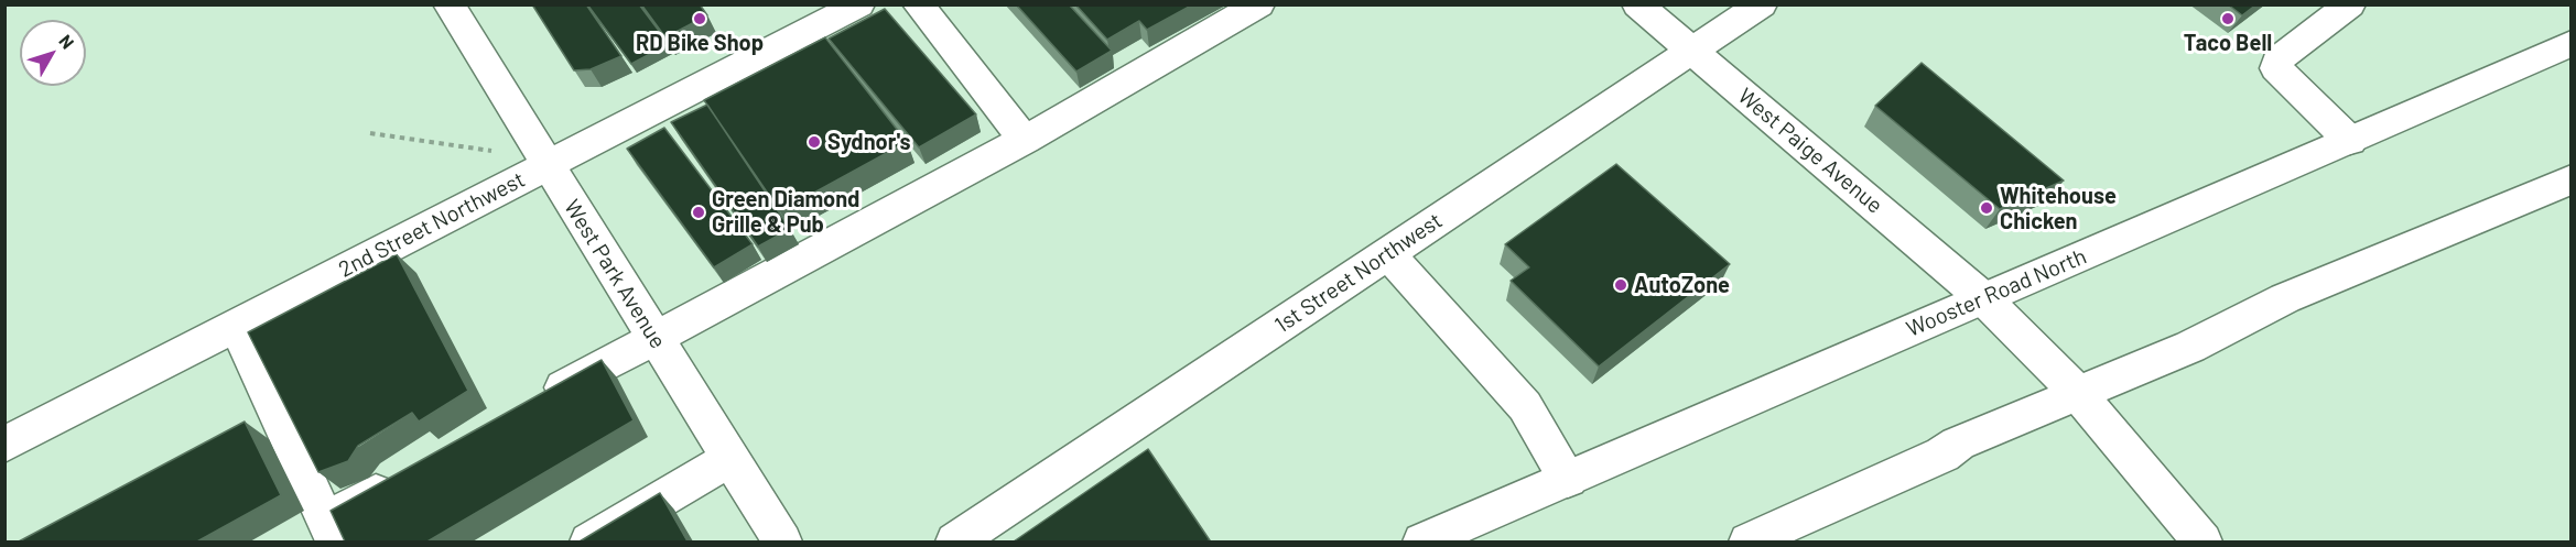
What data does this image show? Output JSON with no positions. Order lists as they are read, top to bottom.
{
  "streets": {
    "street": [
      "West Paige Avenue",
      "2nd Street Northwest",
      "1st Street Northwest",
      "West Park Avenue",
      "Wooster Road North"
    ]
  },
  "crossings": [
    ["West Paige Avenue", "1st Street Northwest"],
    ["West Paige Avenue", "Wooster Road North"],
    ["2nd Street Northwest", "West Park Avenue"]
  ],
  "places": [
    "RD Bike Shop",
    "Taco Bell",
    "Sydnor's",
    "Whitehouse Chicken",
    "Green Diamond Grille & Pub",
    "AutoZone"
  ],
  "north": "top right"
}
